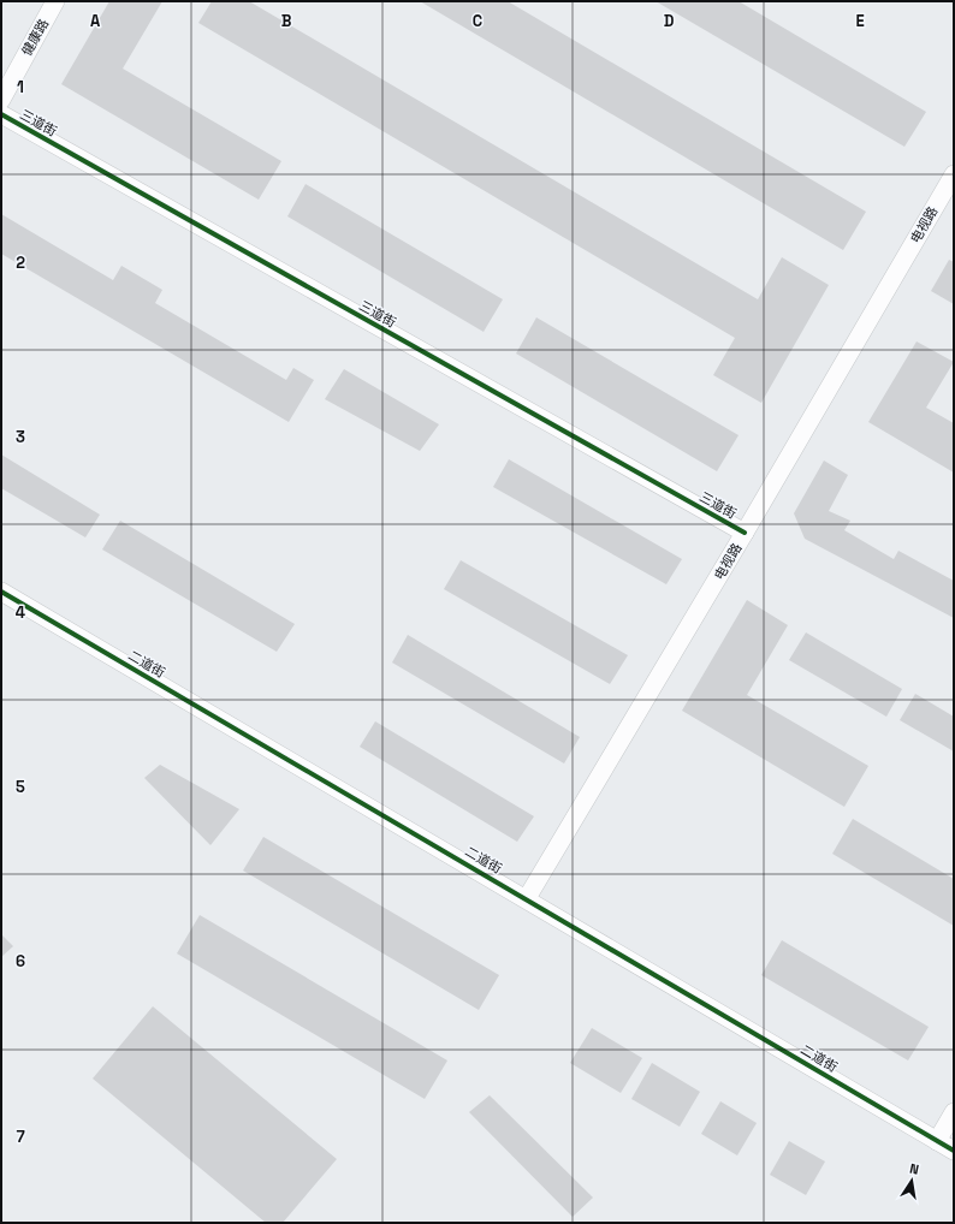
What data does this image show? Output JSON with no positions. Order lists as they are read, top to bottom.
{
  "streets": {
    "street": [
      "健康路",
      "三道街",
      "电视路",
      "二道街"
    ]
  },
  "crossings": [
    ["三道街", "电视路"],
    ["电视路", "二道街"]
  ],
  "north": "top",
  "grid": {
    "columns": [
      "A",
      "B",
      "C",
      "D",
      "E"
    ],
    "rows": [
      "1",
      "2",
      "3",
      "4",
      "5",
      "6",
      "7"
    ]
  }
}
